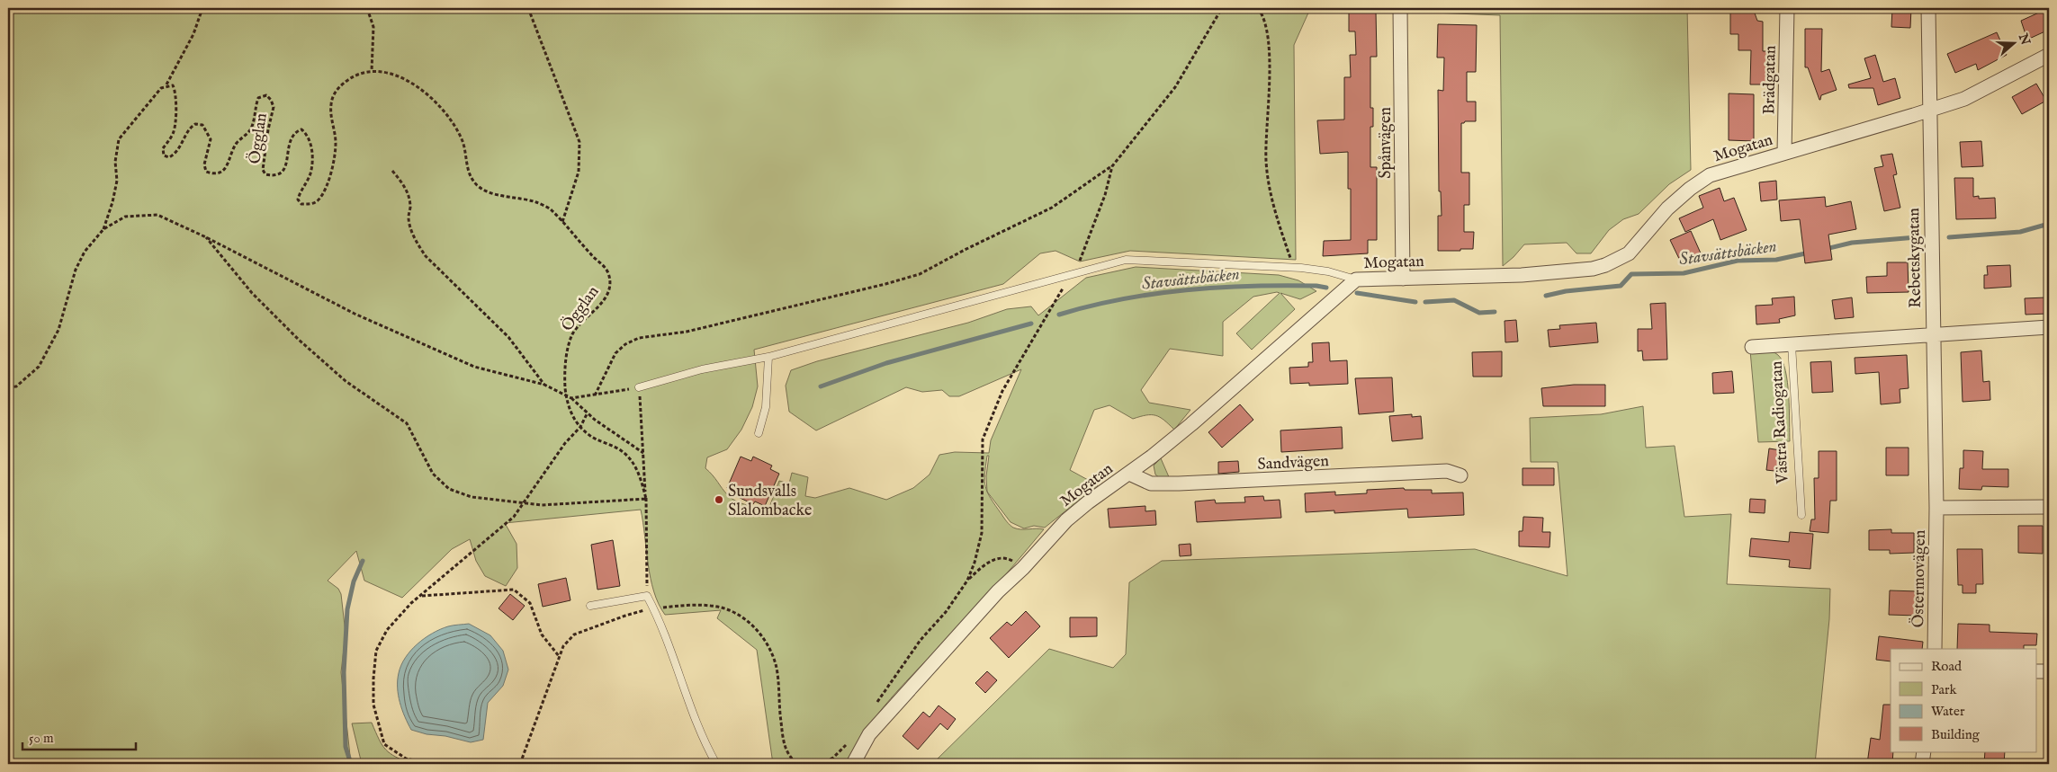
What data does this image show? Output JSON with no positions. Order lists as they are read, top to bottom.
{
  "streets": {
    "street": [
      "Brädgatan",
      "Spånvägen",
      "Mogatan",
      "Rebetskygatan",
      "Västra Radiogatan",
      "Sandvägen",
      "Östermovägen"
    ],
    "path": ["Ögglan"]
  },
  "crossings": [
    ["Brädgatan", "Mogatan"],
    ["Spånvägen", "Mogatan"],
    ["Mogatan", "Rebetskygatan"],
    ["Mogatan", "Sandvägen"],
    ["Rebetskygatan", "Västra Radiogatan"],
    ["Rebetskygatan", "Östermovägen"]
  ],
  "water": ["Stavsättsbäcken"],
  "places": ["Sundsvalls Slalombacke"],
  "legend": [
    "Road",
    "Park",
    "Water",
    "Building"
  ],
  "scale_bar": "50 m",
  "north": "right"
}
